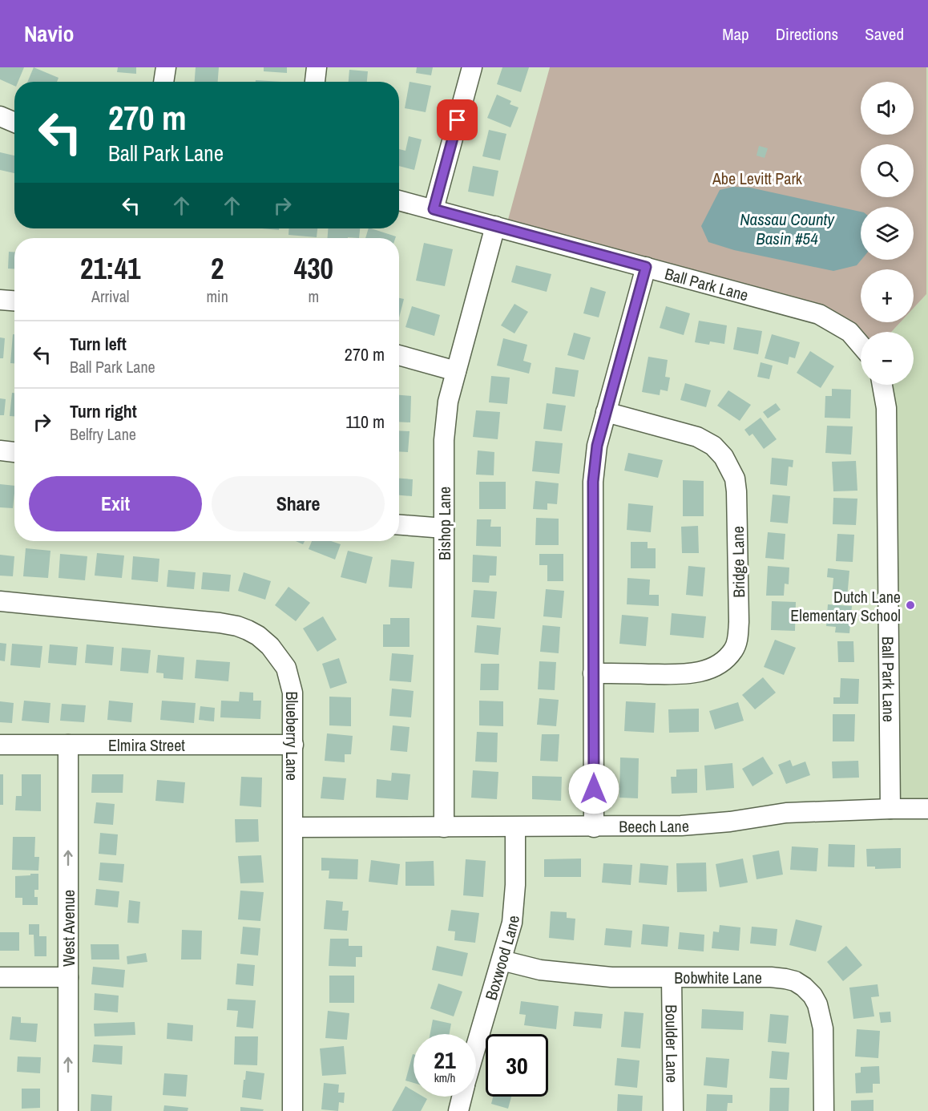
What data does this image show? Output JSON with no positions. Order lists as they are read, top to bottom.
{
  "streets": {
    "street": [
      "Ball Park Lane",
      "Bishop Lane",
      "Bridge Lane",
      "Blueberry Lane",
      "Elmira Street",
      "Beech Lane",
      "West Avenue",
      "Boxwood Lane",
      "Bobwhite Lane",
      "Boulder Lane"
    ]
  },
  "crossings": [
    ["Ball Park Lane", "Bishop Lane"],
    ["Ball Park Lane", "Beech Lane"],
    ["Bishop Lane", "Beech Lane"],
    ["Blueberry Lane", "Elmira Street"],
    ["Blueberry Lane", "Beech Lane"],
    ["Elmira Street", "West Avenue"],
    ["Beech Lane", "Boxwood Lane"],
    ["Boxwood Lane", "Bobwhite Lane"],
    ["Bobwhite Lane", "Boulder Lane"]
  ],
  "one_way": ["West Avenue"],
  "water": ["Nassau County Basin #54"],
  "parks": ["Abe Levitt Park"],
  "places": ["Dutch Lane Elementary School"],
  "page": {
    "header": "Navio",
    "nav": ["Map", "Directions", "Saved"],
    "map_buttons": ["+", "−"],
    "turn": ["270 m", "Ball Park Lane"],
    "eta": [
      "21:41",
      "Arrival",
      "2",
      "min",
      "430",
      "m"
    ],
    "list": [
      {
        "name": "Turn left",
        "note": "Ball Park Lane",
        "value": "270 m"
      },
      {
        "name": "Turn right",
        "note": "Belfry Lane",
        "value": "110 m"
      }
    ],
    "buttons": ["Exit", "Share"],
    "speed": "21 km/h",
    "limit": "30"
  }
}
